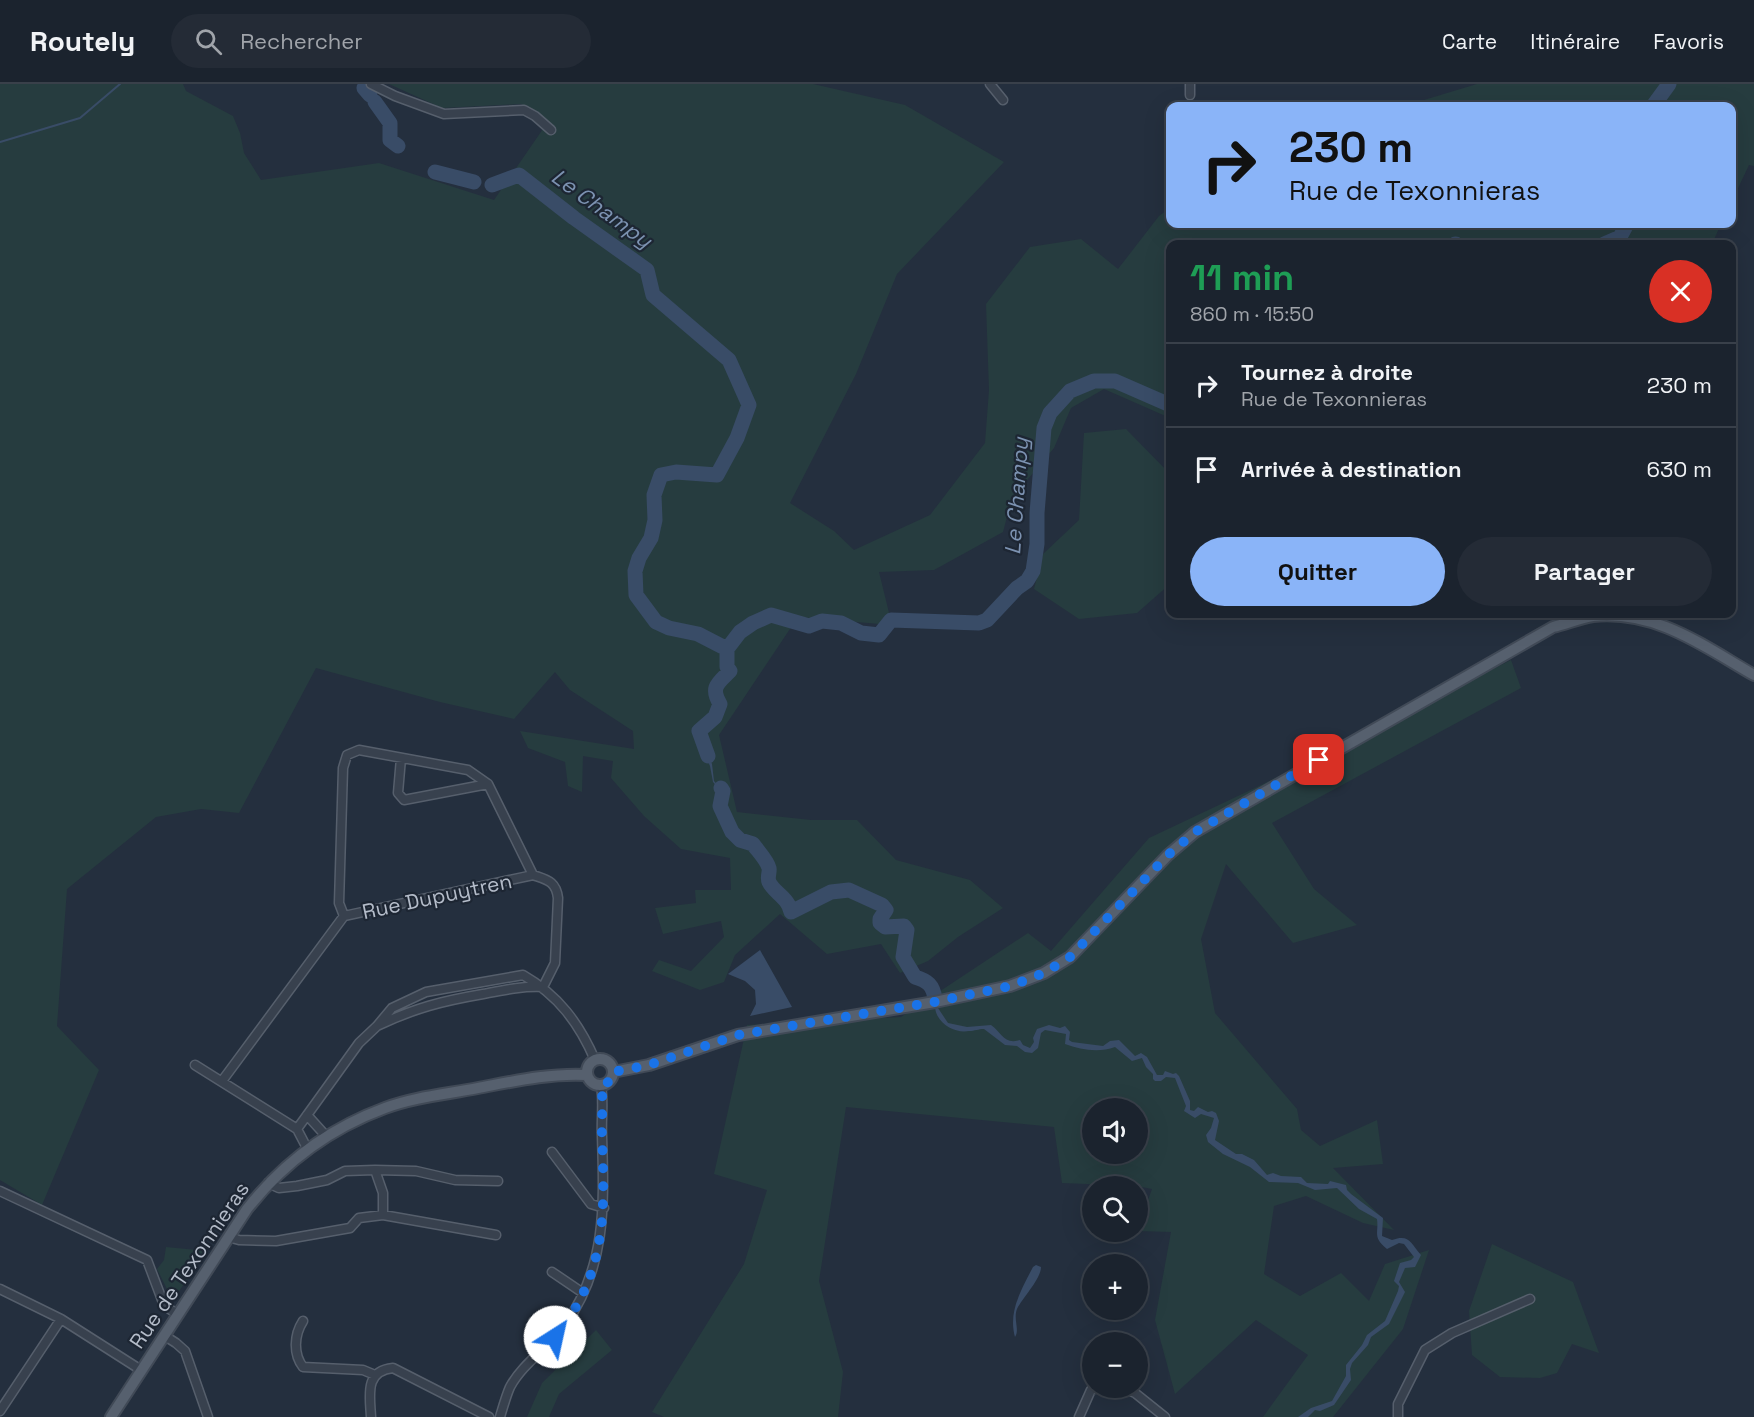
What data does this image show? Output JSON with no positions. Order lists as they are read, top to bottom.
{
  "streets": {
    "main road": ["Rue de Texonnieras"],
    "street": ["Rue Dupuytren"]
  },
  "water": ["Le Champy"],
  "page": {
    "header": "Routely",
    "search": "Rechercher",
    "nav": ["Carte", "Itinéraire", "Favoris"],
    "turn": ["230 m", "Rue de Texonnieras"],
    "heading": ["11 min", "860 m · 15:50"],
    "list": [
      {
        "name": "Tournez à droite",
        "note": "Rue de Texonnieras",
        "value": "230 m"
      },
      {
        "name": "Arrivée à destination",
        "value": "630 m"
      }
    ],
    "buttons": ["Quitter", "Partager"],
    "map_buttons": ["+", "−"]
  }
}
